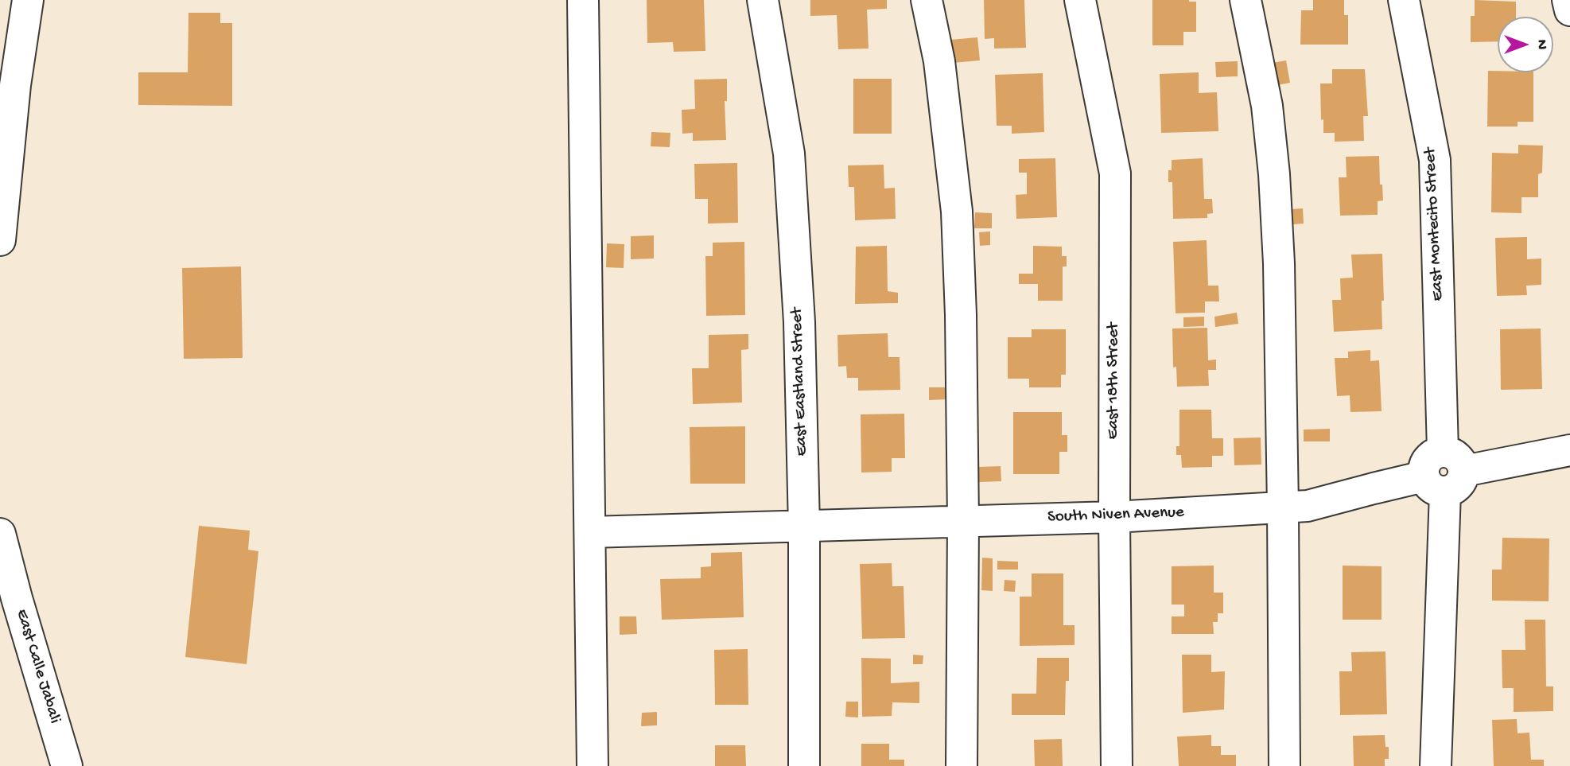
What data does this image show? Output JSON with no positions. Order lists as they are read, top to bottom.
{
  "streets": {
    "street": [
      "East Montecito Street",
      "East 18th Street",
      "East Eastland Street",
      "South Niven Avenue",
      "East Calle Jabali"
    ]
  },
  "crossings": [
    ["East Montecito Street", "South Niven Avenue"],
    ["East 18th Street", "South Niven Avenue"],
    ["East Eastland Street", "South Niven Avenue"]
  ],
  "north": "right"
}
